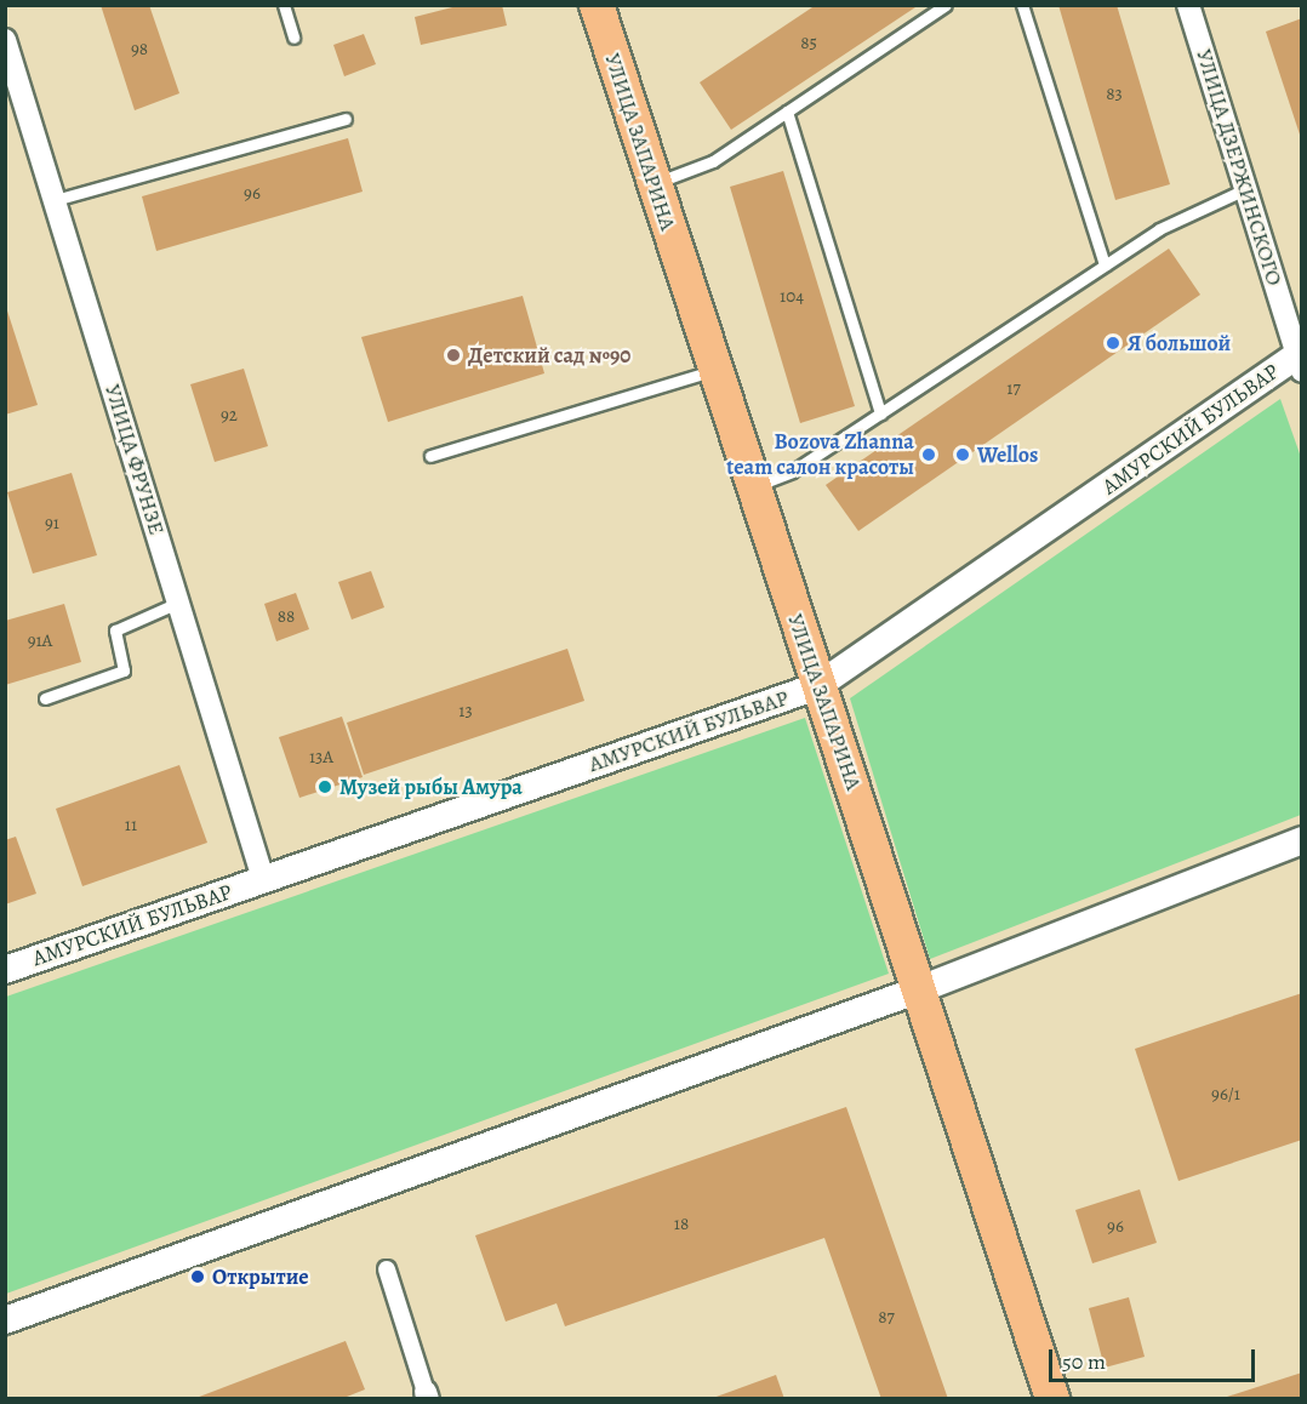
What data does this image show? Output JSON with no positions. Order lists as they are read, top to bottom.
{
  "streets": {
    "main road": ["УЛИЦА ЗАПАРИНА"],
    "street": ["УЛИЦА ДЗЕРЖИНСКОГО", "АМУРСКИЙ БУЛЬВАР", "УЛИЦА ФРУНЗЕ"]
  },
  "crossings": [
    ["УЛИЦА ЗАПАРИНА", "АМУРСКИЙ БУЛЬВАР"],
    ["УЛИЦА ДЗЕРЖИНСКОГО", "АМУРСКИЙ БУЛЬВАР"],
    ["АМУРСКИЙ БУЛЬВАР", "УЛИЦА ФРУНЗЕ"]
  ],
  "places": [
    "Я большой",
    "Детский сад №90",
    "Bozova Zhanna team салон красоты",
    "Wellos",
    "Музей рыбы Амура",
    "Открытие"
  ],
  "house_numbers": [
    "85",
    "98",
    "83",
    "96",
    "104",
    "17",
    "92",
    "91",
    "88",
    "91А",
    "13",
    "13А",
    "11",
    "96/1",
    "18",
    "96",
    "87"
  ],
  "scale_bar": "50 m"
}
